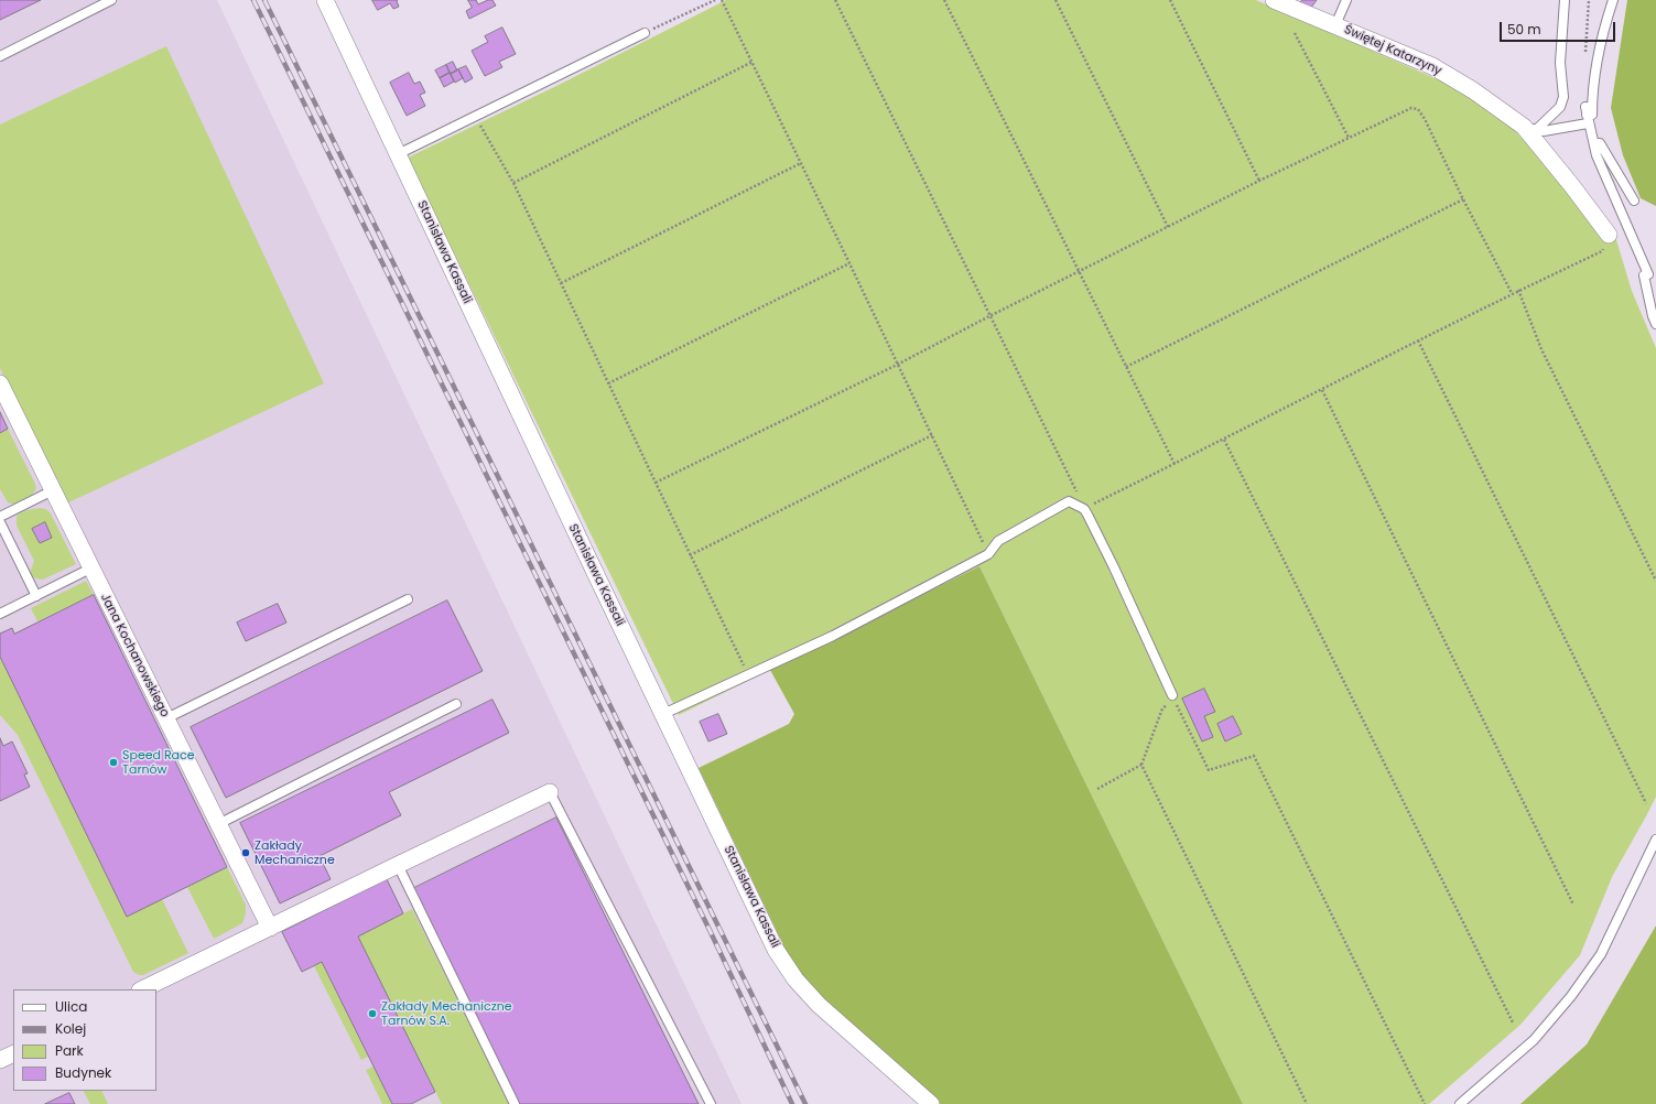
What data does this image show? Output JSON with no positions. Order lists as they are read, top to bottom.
{
  "streets": {
    "street": ["Świętej Katarzyny", "Stanisława Kassali", "Jana Kochanowskiego"]
  },
  "places": ["Speed Race Tarnów", "Zakłady Mechaniczne", "Zakłady Mechaniczne Tarnów S.A."],
  "legend": [
    "Ulica",
    "Kolej",
    "Park",
    "Budynek"
  ],
  "scale_bar": "50 m"
}
